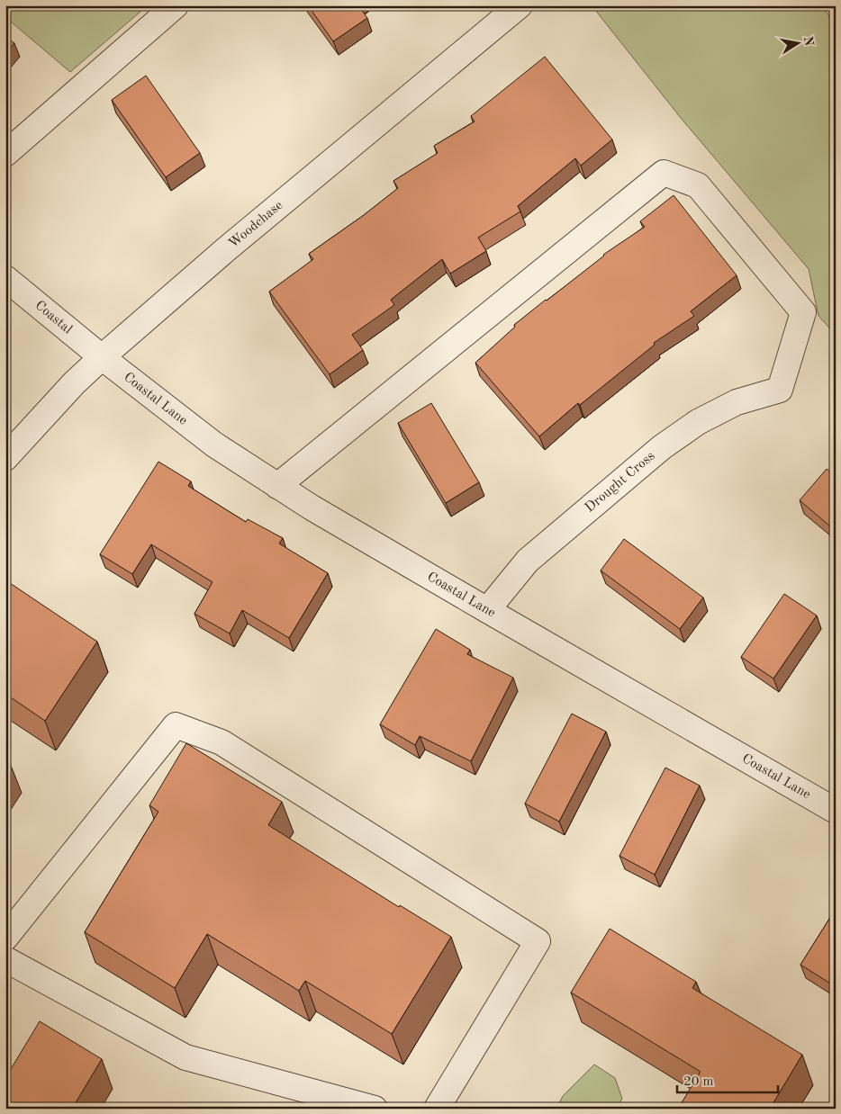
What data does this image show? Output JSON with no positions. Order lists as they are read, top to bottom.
{
  "streets": {
    "street": [
      "Woodchase",
      "Coastal",
      "Coastal Lane",
      "Drought Cross"
    ]
  },
  "crossings": [
    ["Woodchase", "Coastal"],
    ["Woodchase", "Coastal Lane"],
    ["Coastal", "Coastal Lane"],
    ["Coastal Lane", "Drought Cross"]
  ],
  "scale_bar": "20 m",
  "north": "right"
}
